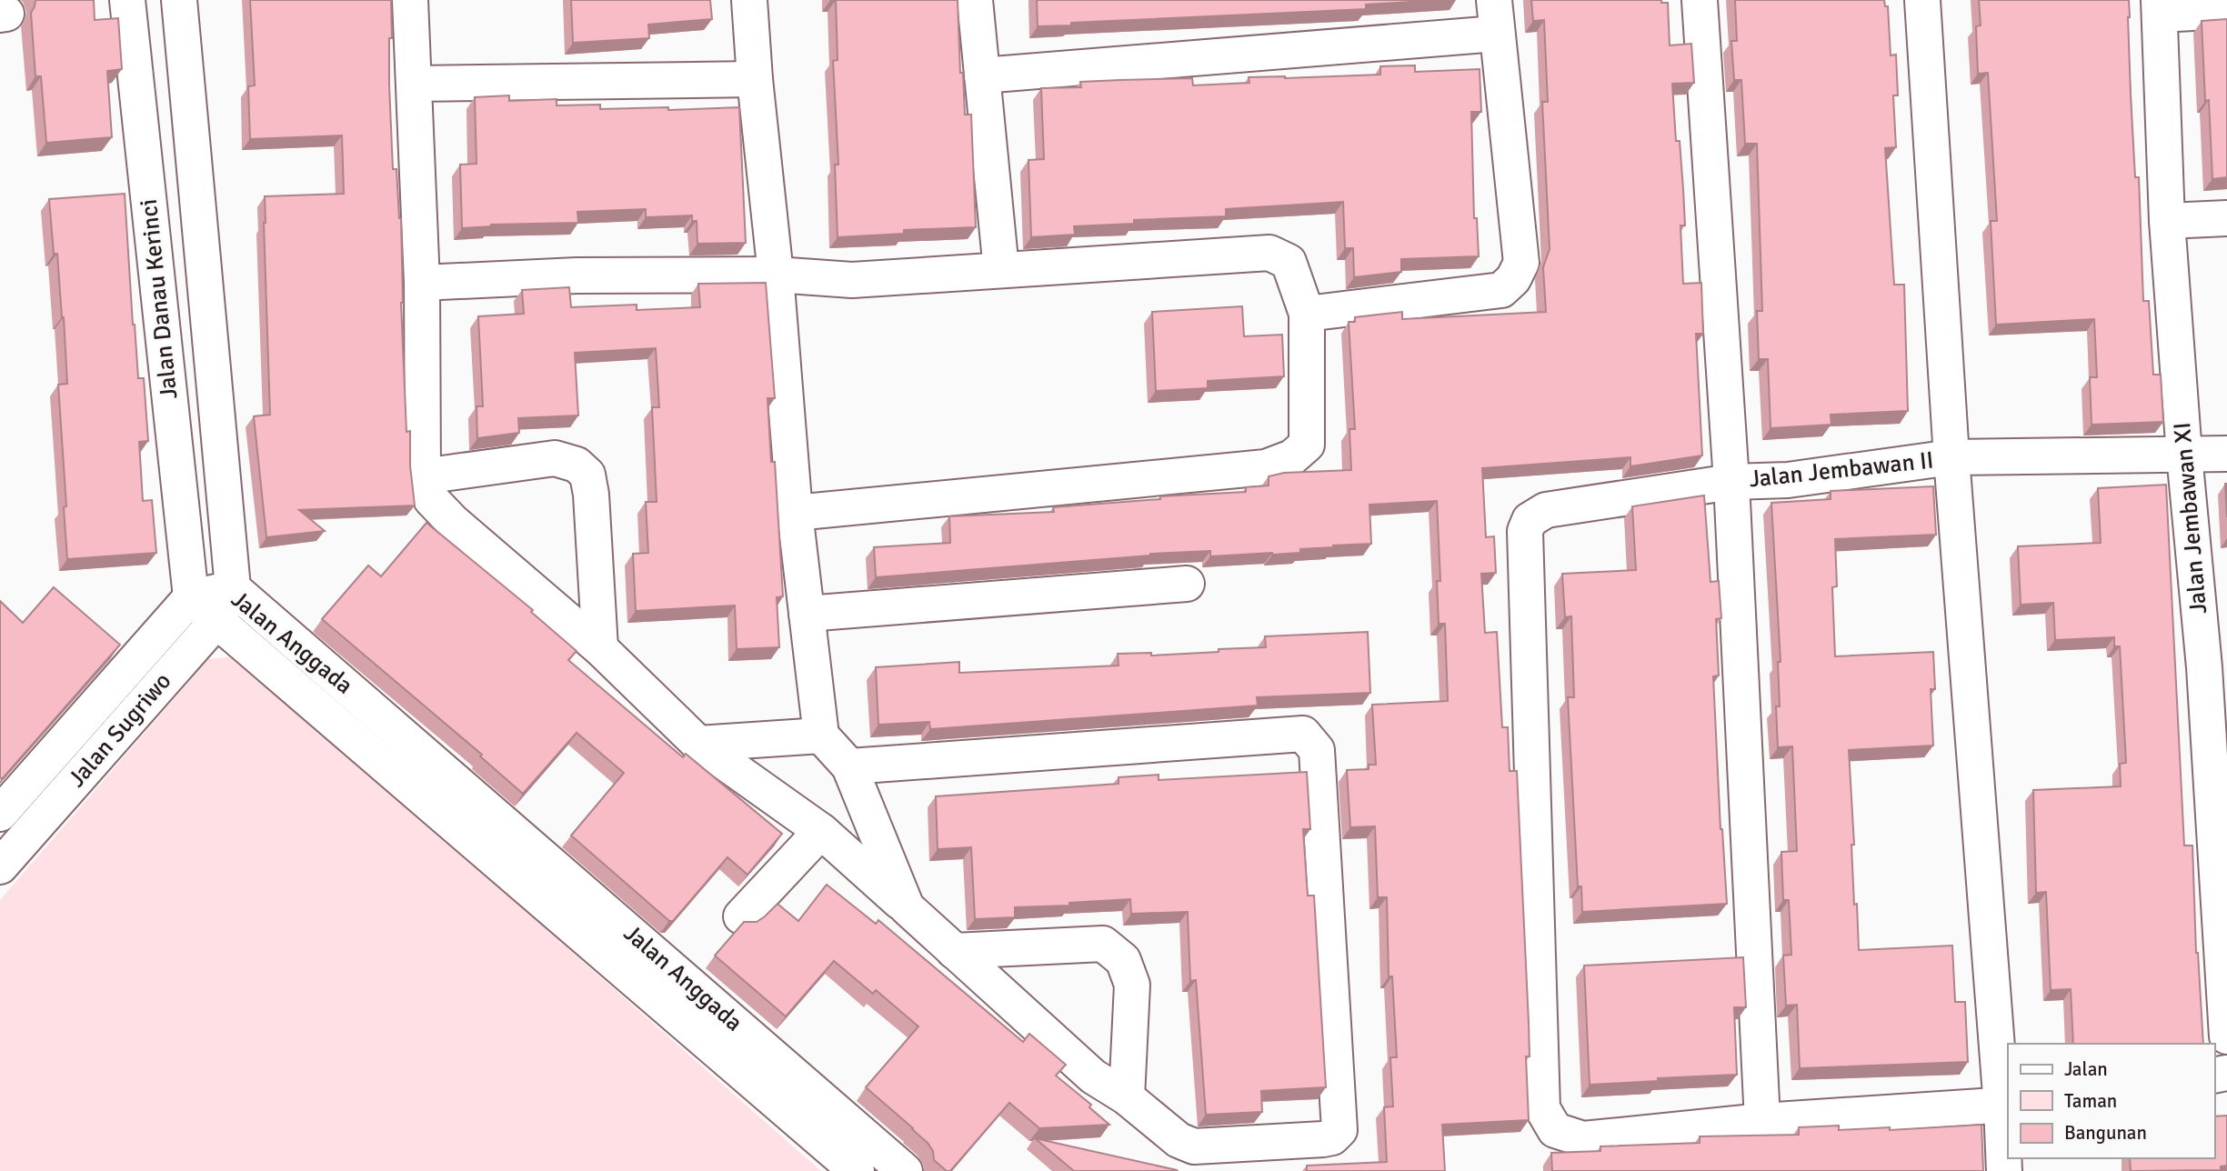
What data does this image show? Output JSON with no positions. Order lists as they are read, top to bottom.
{
  "streets": {
    "street": [
      "Jalan Danau Kerinci",
      "Jalan Jembawan II",
      "Jalan Jembawan XI",
      "Jalan Anggada",
      "Jalan Sugriwo"
    ]
  },
  "crossings": [
    ["Jalan Danau Kerinci", "Jalan Anggada"],
    ["Jalan Danau Kerinci", "Jalan Sugriwo"],
    ["Jalan Jembawan II", "Jalan Jembawan XI"],
    ["Jalan Anggada", "Jalan Sugriwo"]
  ],
  "legend": ["Jalan", "Taman", "Bangunan"]
}
